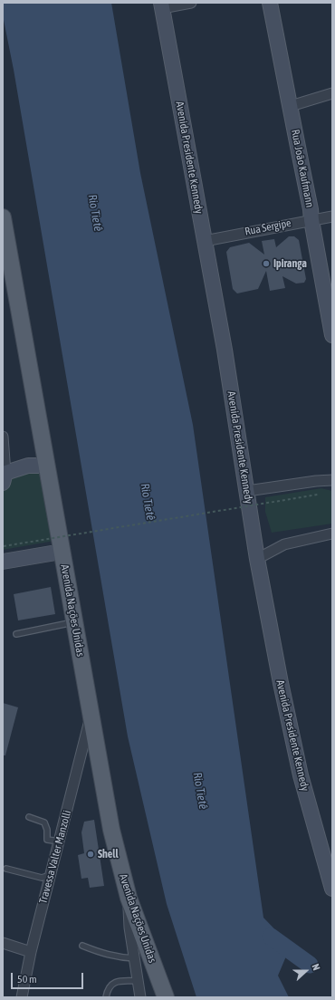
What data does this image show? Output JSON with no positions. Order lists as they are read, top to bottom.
{
  "streets": {
    "main road": ["Avenida Presidente Kennedy", "Rua João Kaufmann", "Avenida Nações Unidas"],
    "street": ["Rua Sergipe", "Travessa Valter Manzolli"]
  },
  "crossings": [
    ["Avenida Presidente Kennedy", "Rua Sergipe"],
    ["Rua João Kaufmann", "Rua Sergipe"],
    ["Avenida Nações Unidas", "Travessa Valter Manzolli"]
  ],
  "water": ["Rio Tietê"],
  "places": ["Ipiranga", "Shell"],
  "scale_bar": "50 m",
  "north": "right"
}
